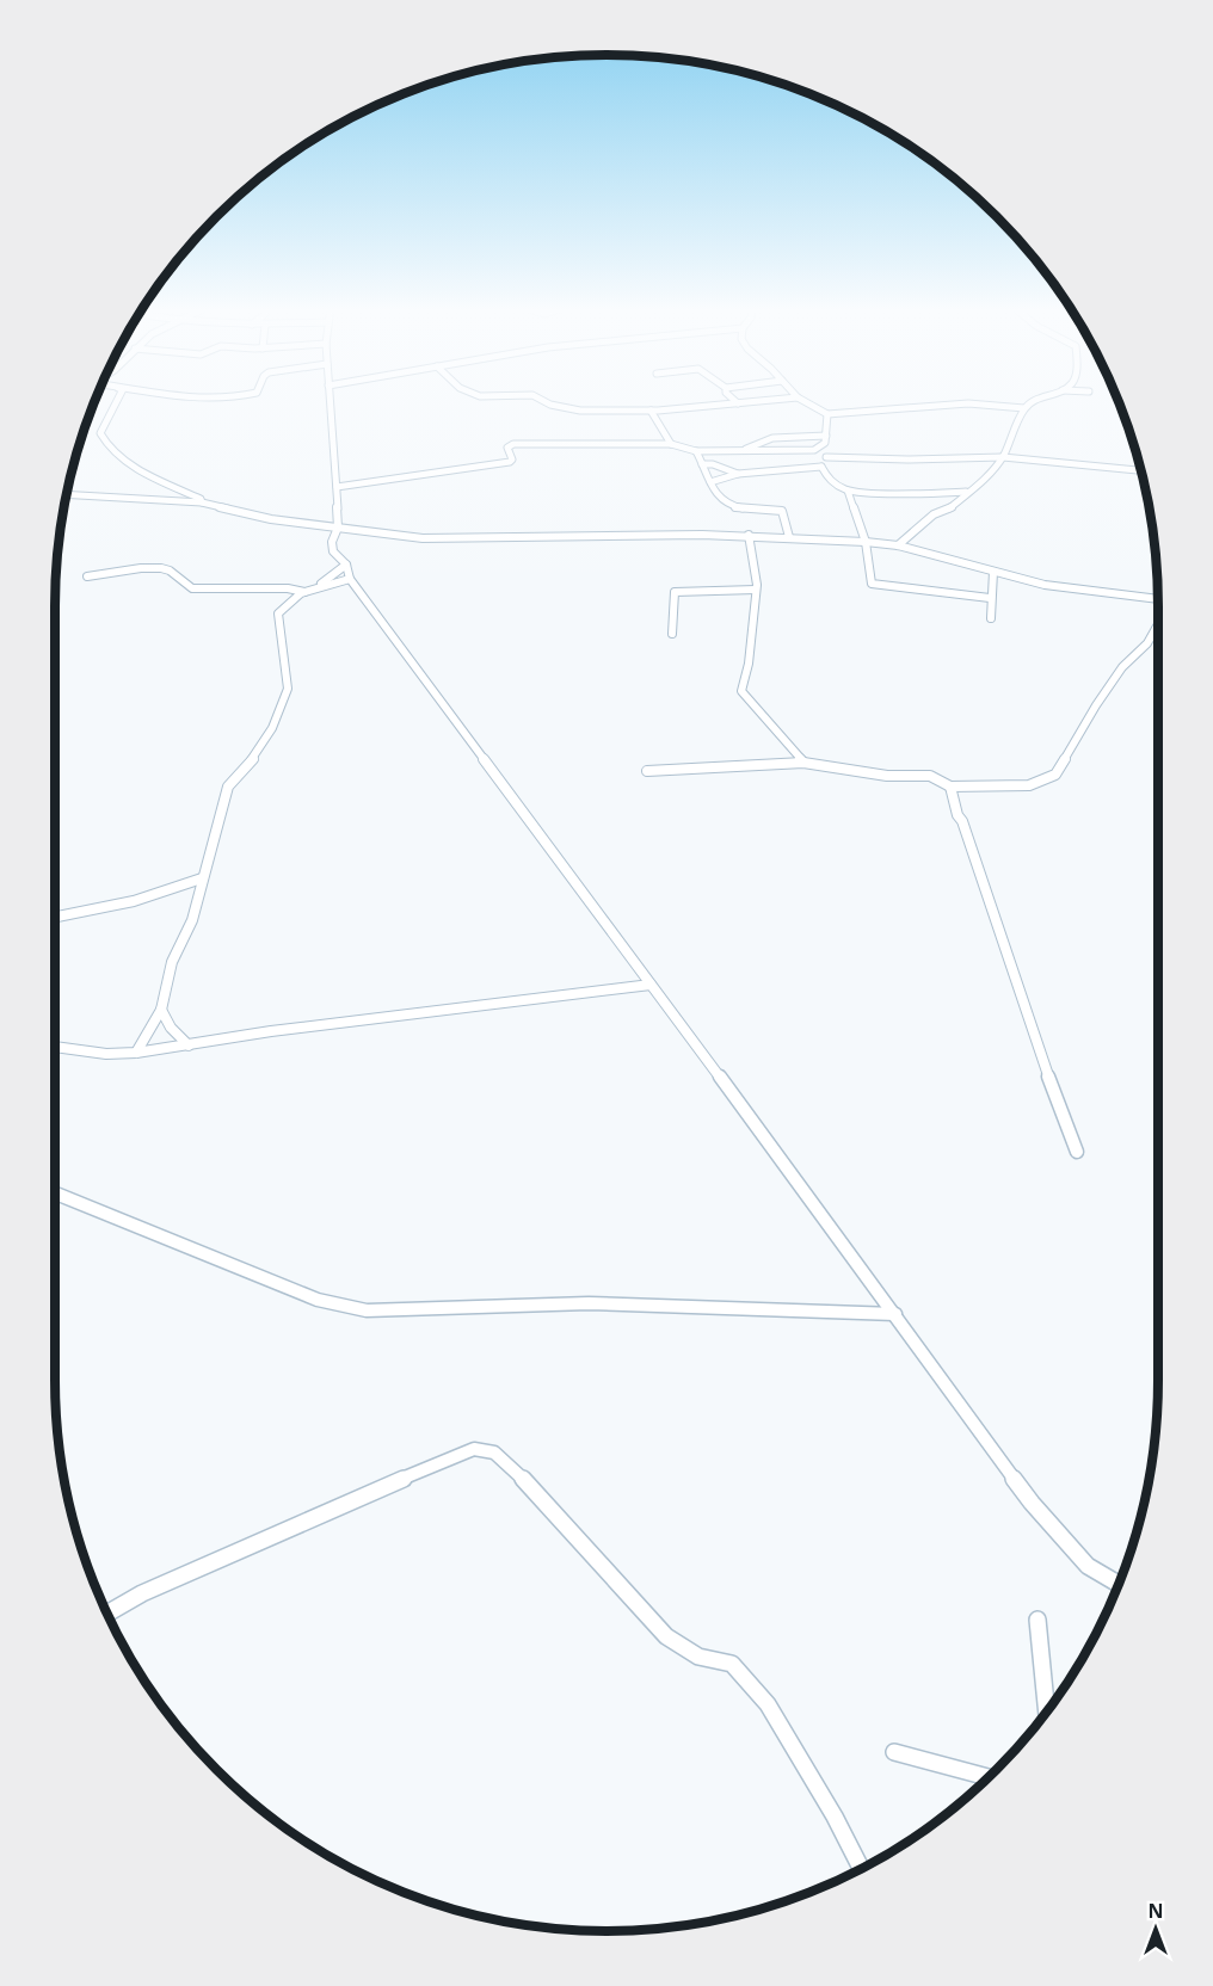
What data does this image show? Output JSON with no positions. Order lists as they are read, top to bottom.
{
  "north": "top"
}
